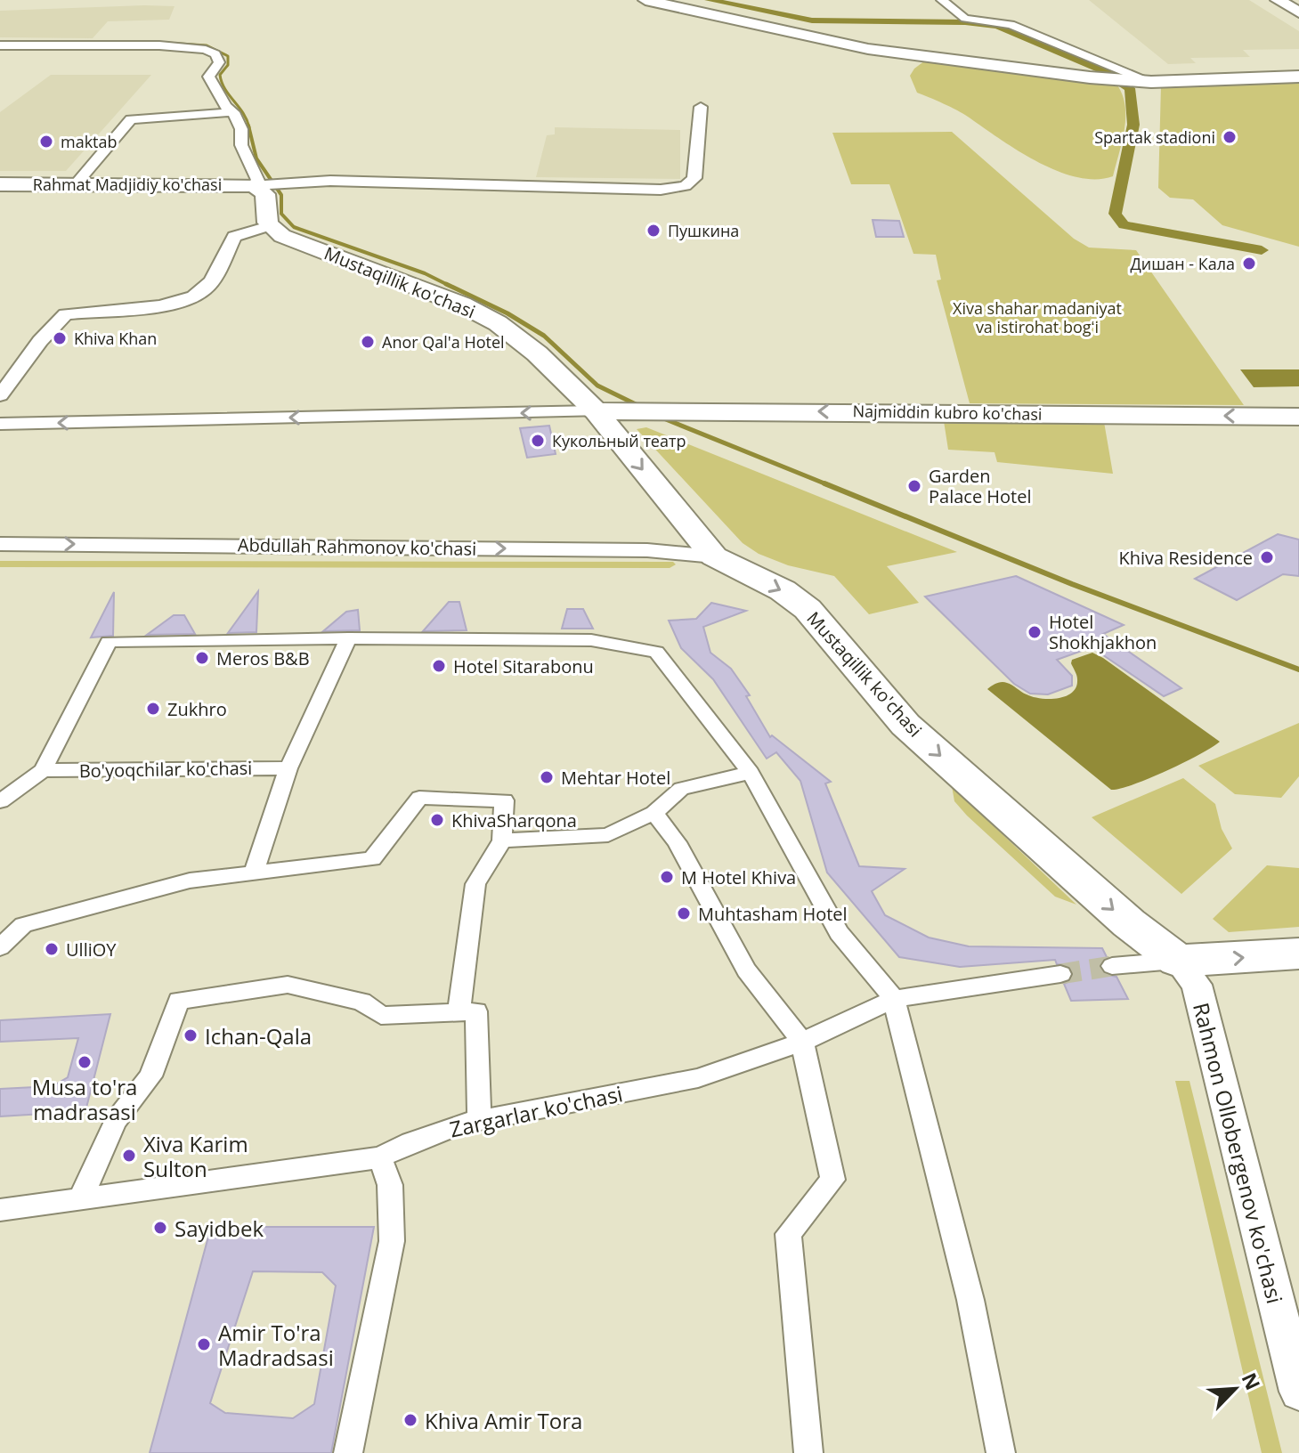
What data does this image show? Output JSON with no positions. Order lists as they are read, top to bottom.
{
  "streets": {
    "main road": ["Rahmat Madjidiy ko'chasi", "Mustaqillik ko'chasi", "Najmiddin kubro ko'chasi"],
    "street": [
      "Abdullah Rahmonov ko'chasi",
      "Bo'yoqchilar ko'chasi",
      "Zargarlar ko'chasi",
      "Rahmon Ollobergenov ko'chasi"
    ]
  },
  "crossings": [
    ["Mustaqillik ko'chasi", "Najmiddin kubro ko'chasi"],
    ["Mustaqillik ko'chasi", "Abdullah Rahmonov ko'chasi"],
    ["Mustaqillik ko'chasi", "Rahmon Ollobergenov ko'chasi"]
  ],
  "one_way": ["Mustaqillik ko'chasi", "Najmiddin kubro ko'chasi"],
  "parks": ["Xiva shahar madaniyat va istirohat bogʻi"],
  "places": [
    "Spartak stadioni",
    "maktab",
    "Пушкина",
    "Дишан - Кала",
    "Khiva Khan",
    "Anor Qal'a Hotel",
    "Кукольный театр",
    "Garden Palace Hotel",
    "Khiva Residence",
    "Hotel Shokhjakhon",
    "Meros B&B",
    "Hotel Sitarabonu",
    "Zukhro",
    "Mehtar Hotel",
    "KhivaSharqona",
    "M Hotel Khiva",
    "Muhtasham Hotel",
    "UlliOY",
    "Ichan-Qala",
    "Musa to'ra madrasasi",
    "Xiva Karim Sulton",
    "Sayidbek",
    "Amir To'ra Madradsasi",
    "Khiva Amir Tora"
  ],
  "north": "top right"
}
